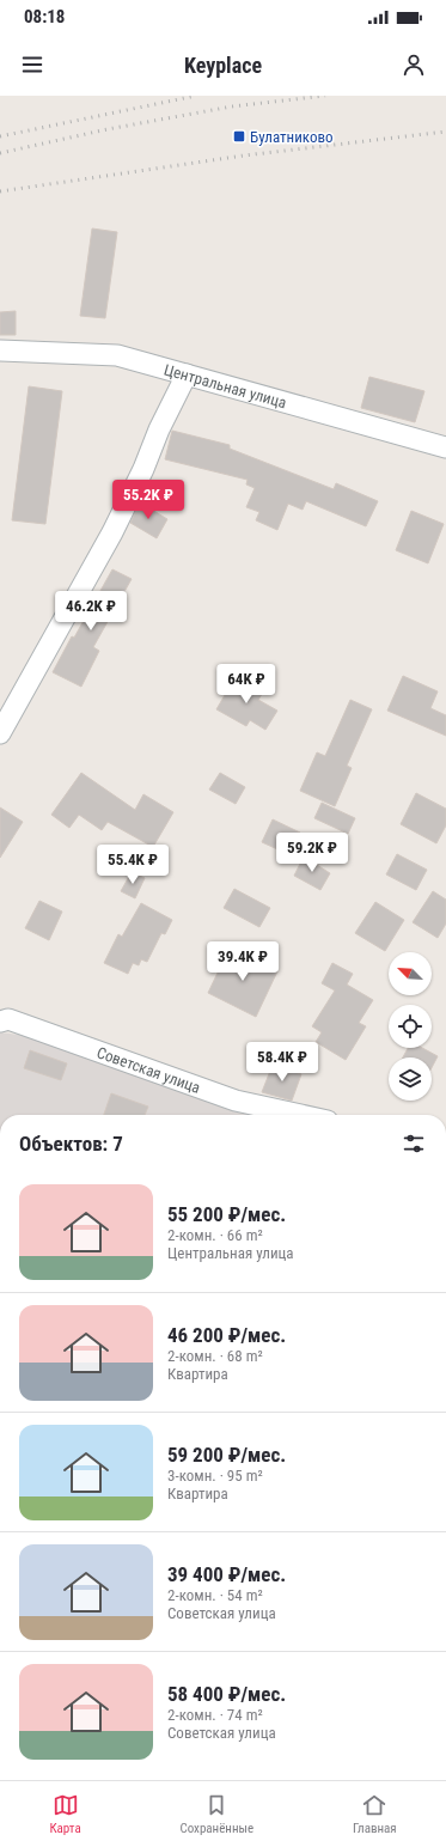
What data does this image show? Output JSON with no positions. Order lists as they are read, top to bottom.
{
  "streets": {
    "street": ["Центральная улица", "Советская улица"]
  },
  "places": {
    "transit": ["Булатниково"]
  },
  "north": "top left",
  "page": {
    "status": "08:18",
    "header": "Keyplace",
    "price": [
      "55.2K ₽",
      "46.2K ₽",
      "64K ₽",
      "59.2K ₽",
      "55.4K ₽",
      "39.4K ₽",
      "58.4K ₽"
    ],
    "heading": "Объектов: 7",
    "list": [
      {
        "name": "55 200 ₽/мес.",
        "note": "2-комн. · 66 m² · Центральная улица"
      },
      {
        "name": "46 200 ₽/мес.",
        "note": "2-комн. · 68 m² · Квартира"
      },
      {
        "name": "59 200 ₽/мес.",
        "note": "3-комн. · 95 m² · Квартира"
      },
      {
        "name": "39 400 ₽/мес.",
        "note": "2-комн. · 54 m² · Советская улица"
      },
      {
        "name": "58 400 ₽/мес.",
        "note": "2-комн. · 74 m² · Советская улица"
      }
    ],
    "tabs": ["Карта", "Сохранённые", "Главная"]
  }
}
